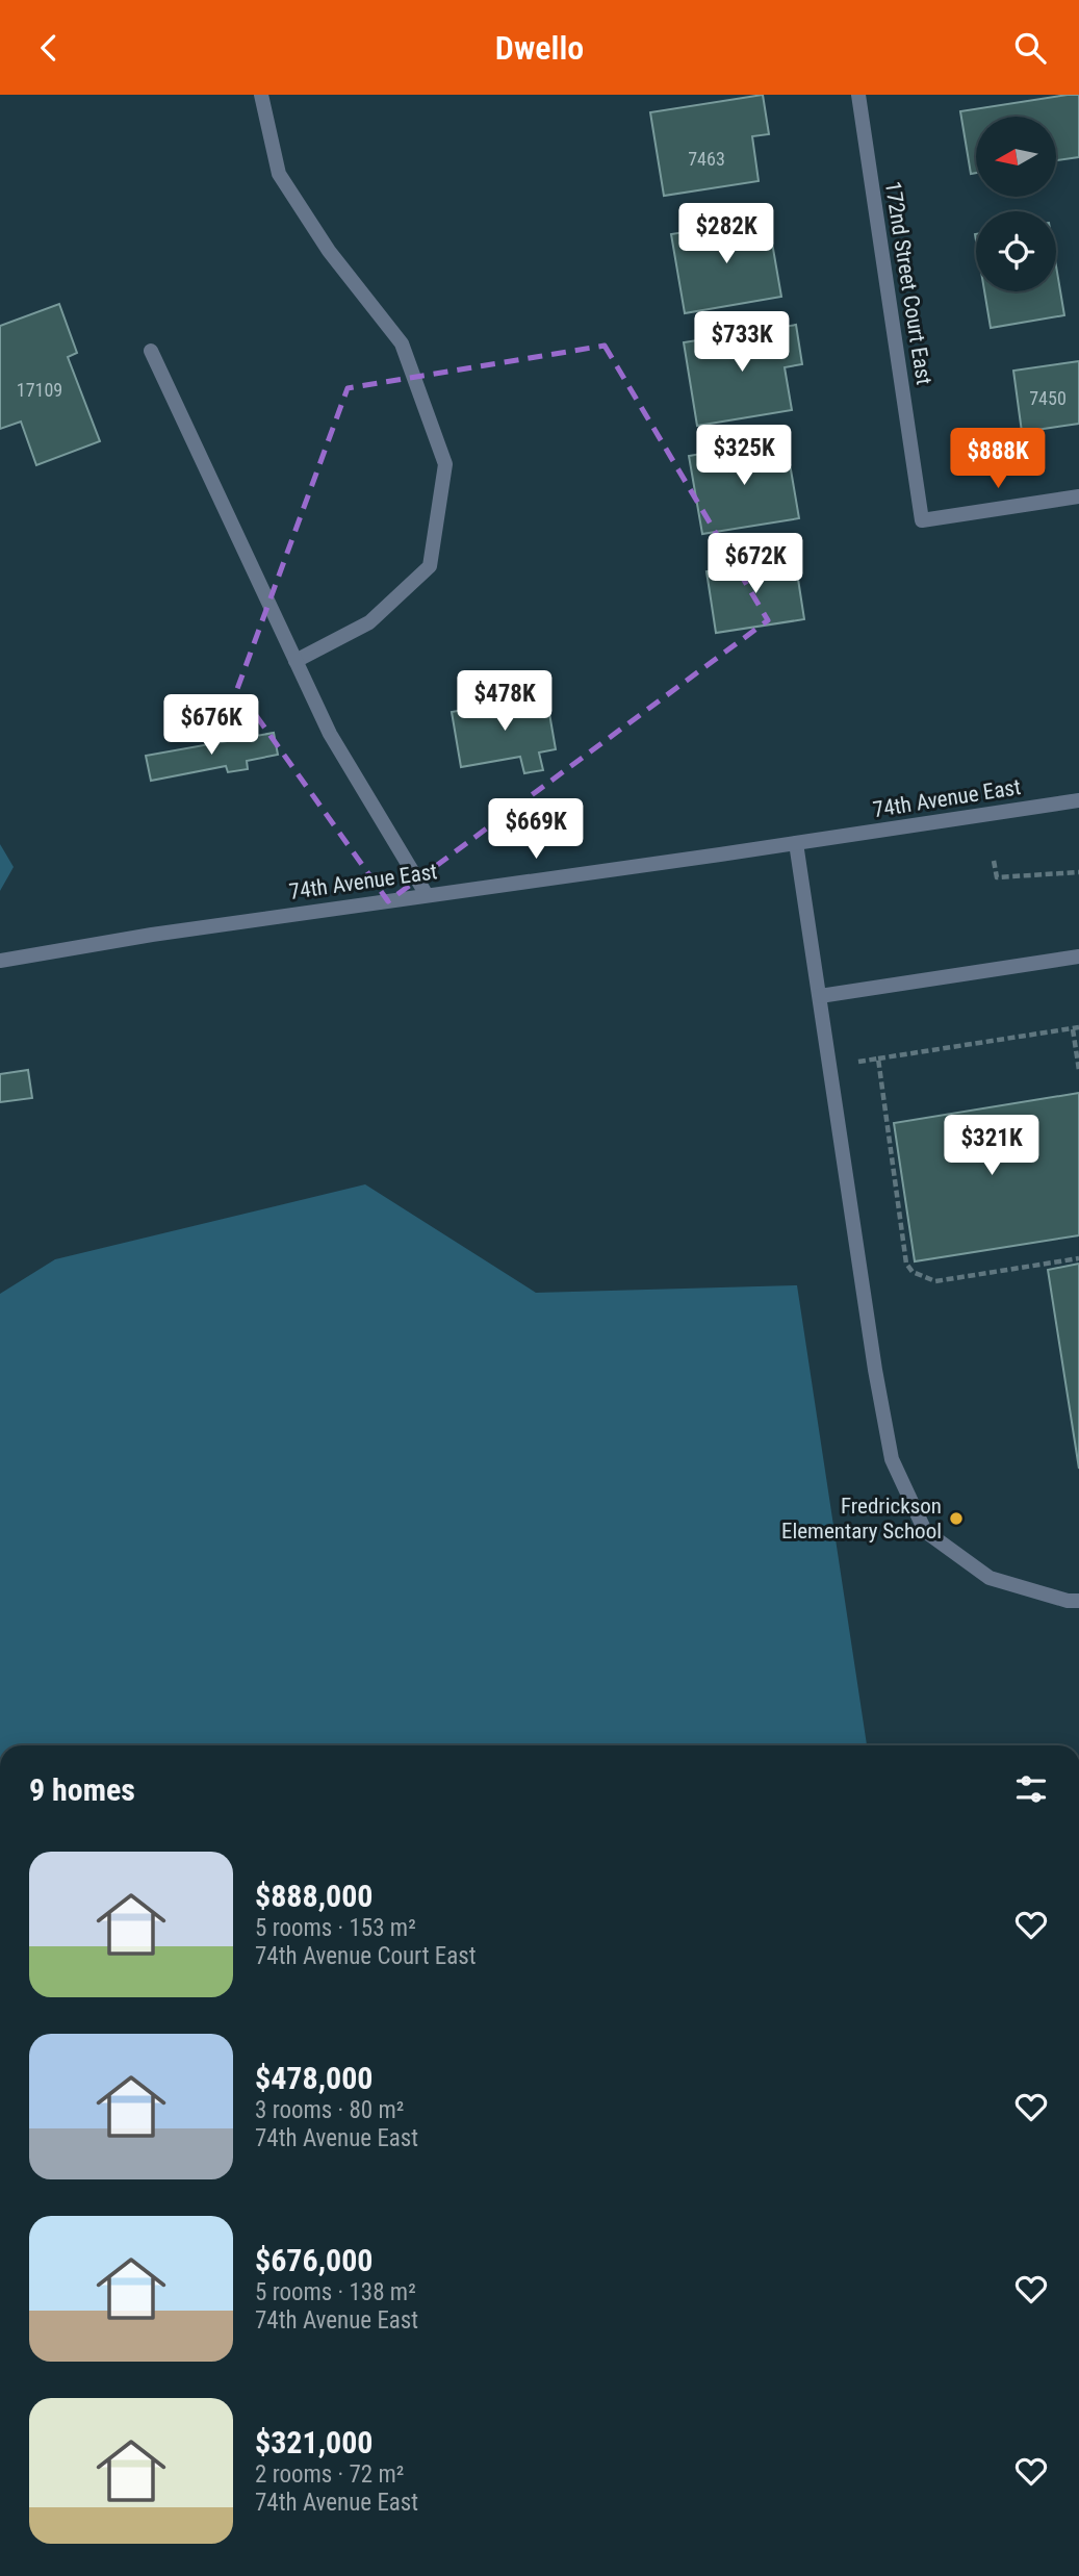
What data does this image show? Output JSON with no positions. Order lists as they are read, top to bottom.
{
  "streets": {
    "street": ["172nd Street Court East", "74th Avenue East"]
  },
  "places": ["Fredrickson Elementary School"],
  "house_numbers": ["7463", "17109", "7450"],
  "north": "left",
  "page": {
    "header": "Dwello",
    "price": [
      "$282K",
      "$733K",
      "$325K",
      "$888K",
      "$672K",
      "$478K",
      "$676K",
      "$669K",
      "$321K"
    ],
    "heading": "9 homes",
    "list": [
      {
        "name": "$888,000",
        "note": "5 rooms · 153 m² · 74th Avenue Court East"
      },
      {
        "name": "$478,000",
        "note": "3 rooms · 80 m² · 74th Avenue East"
      },
      {
        "name": "$676,000",
        "note": "5 rooms · 138 m² · 74th Avenue East"
      },
      {
        "name": "$321,000",
        "note": "2 rooms · 72 m² · 74th Avenue East"
      }
    ]
  }
}
